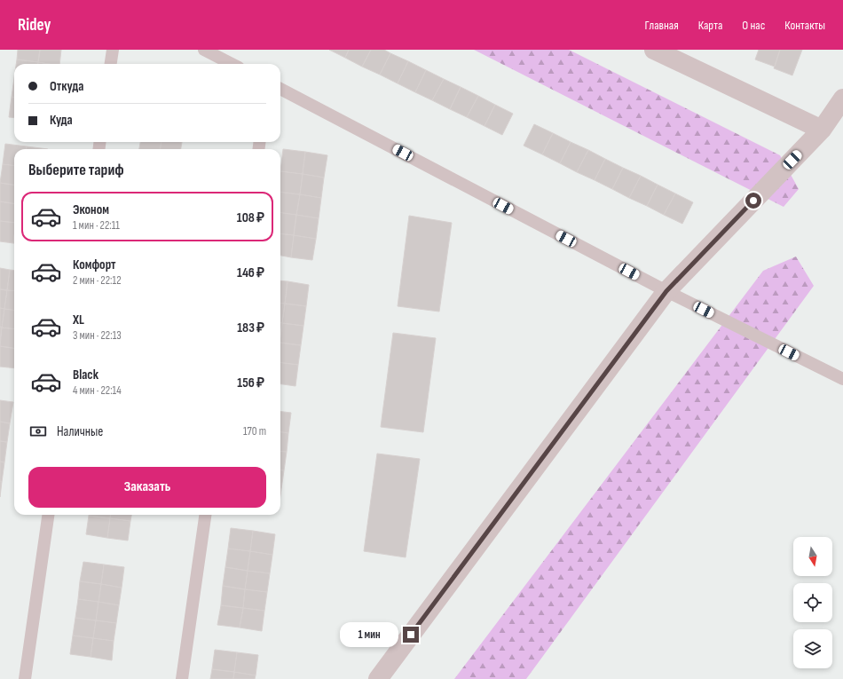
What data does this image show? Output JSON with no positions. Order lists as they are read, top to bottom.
{
  "north": "bottom",
  "page": {
    "header": "Ridey",
    "nav": [
      "Главная",
      "Карта",
      "О нас",
      "Контакты"
    ],
    "banner": ["Откуда", "Куда"],
    "heading": "Выберите тариф",
    "list": [
      {
        "name": "Эконом",
        "note": "1 мин · 22:11",
        "value": "108 ₽"
      },
      {
        "name": "Комфорт",
        "note": "2 мин · 22:12",
        "value": "146 ₽"
      },
      {
        "name": "XL",
        "note": "3 мин · 22:13",
        "value": "183 ₽"
      },
      {
        "name": "Black",
        "note": "4 мин · 22:14",
        "value": "156 ₽"
      }
    ],
    "pay": ["Наличные", "170 m"],
    "buttons": "Заказать",
    "bubble": "1 мин"
  }
}
